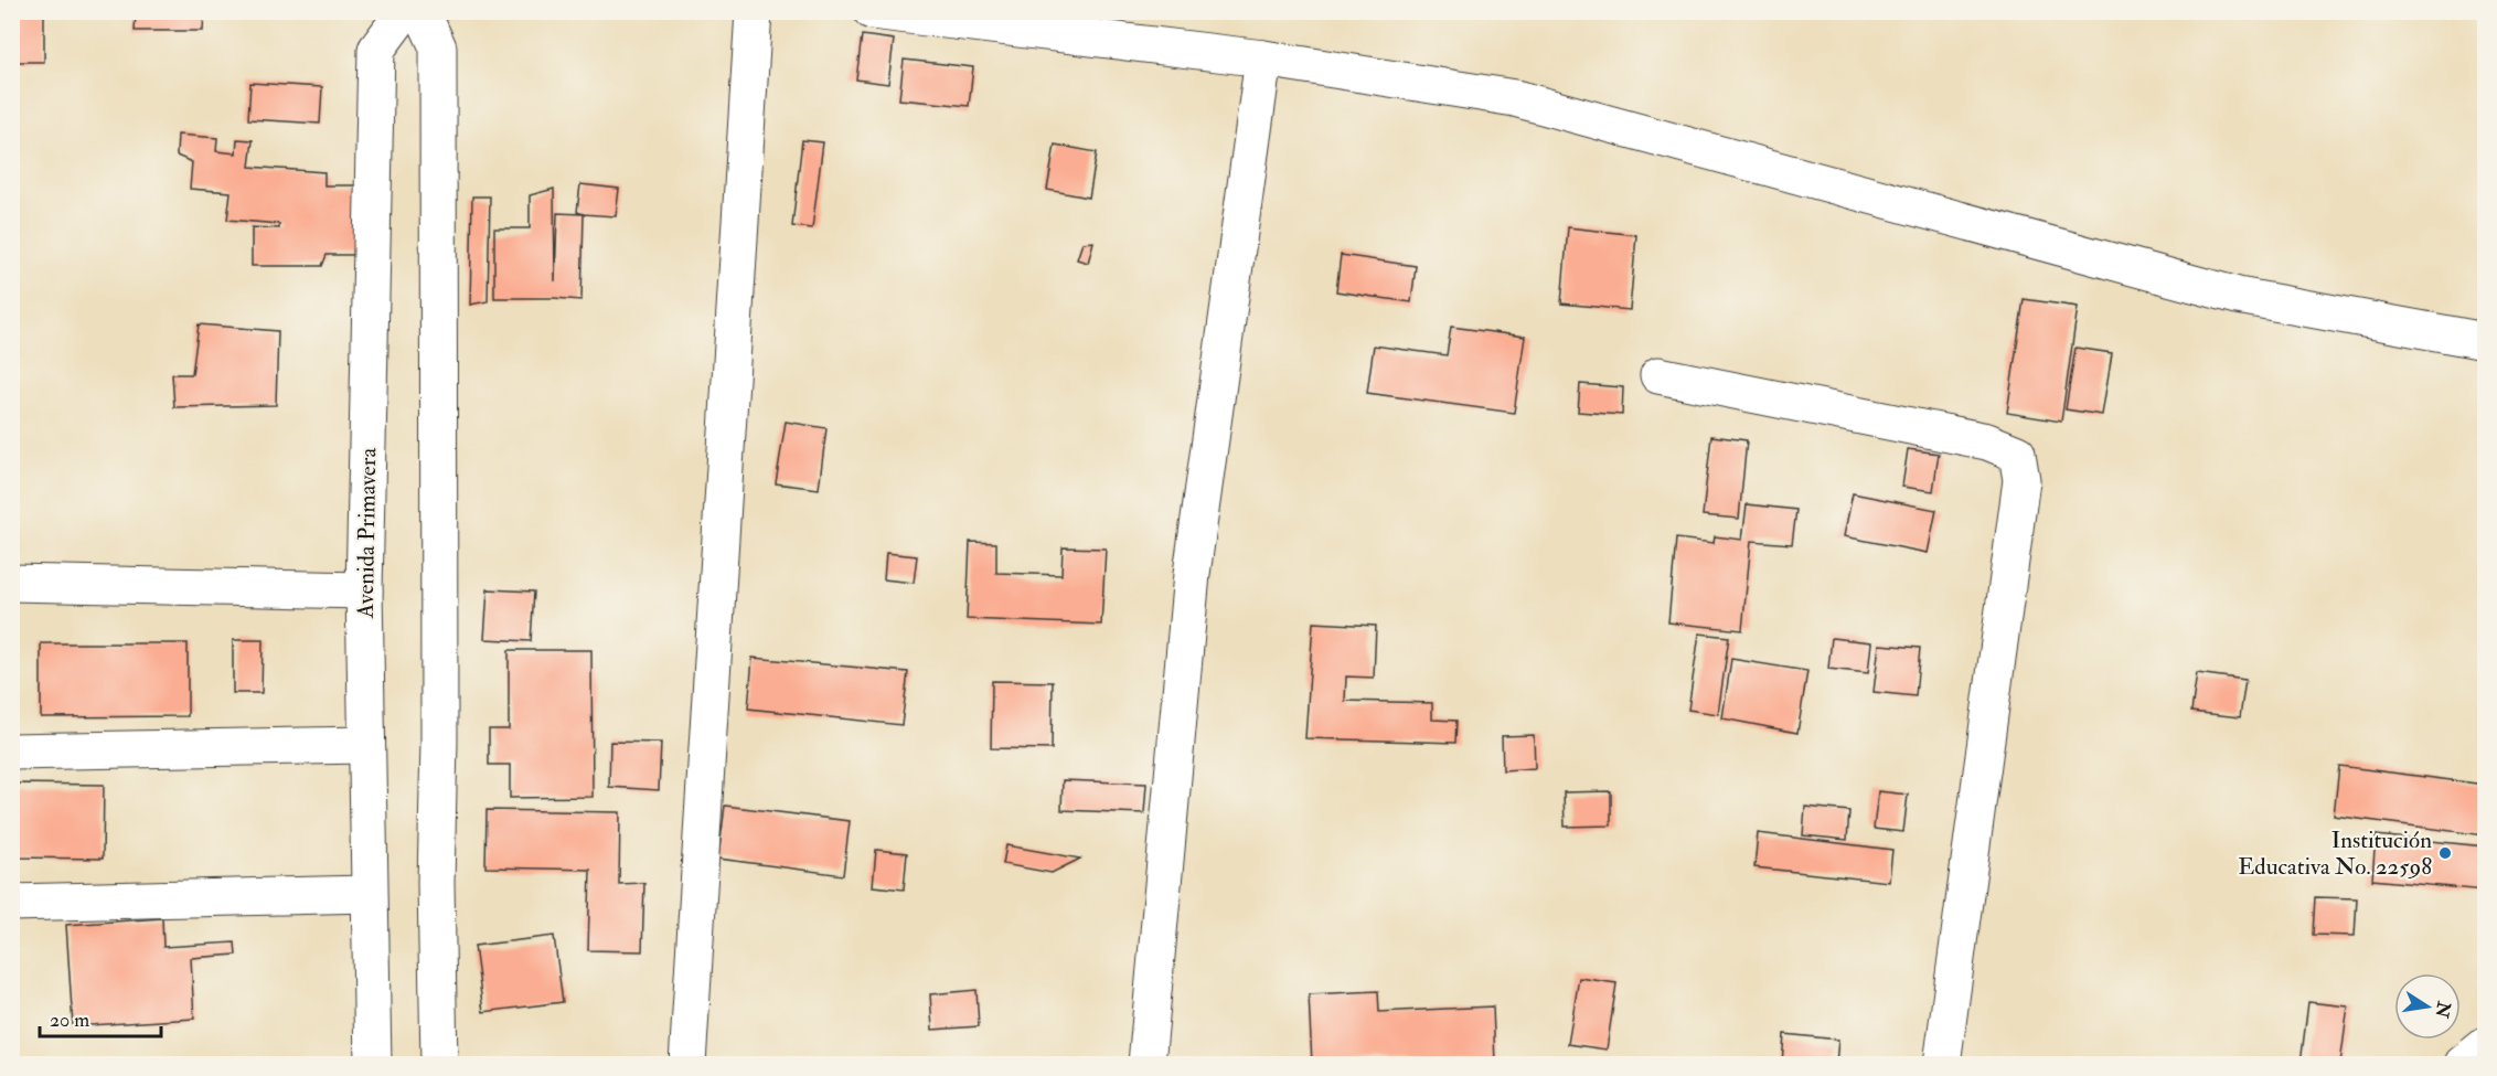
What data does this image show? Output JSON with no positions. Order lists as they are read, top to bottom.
{
  "streets": {
    "street": ["Avenida Primavera"]
  },
  "places": ["Institución Educativa No. 22598"],
  "scale_bar": "20 m",
  "north": "right"
}
